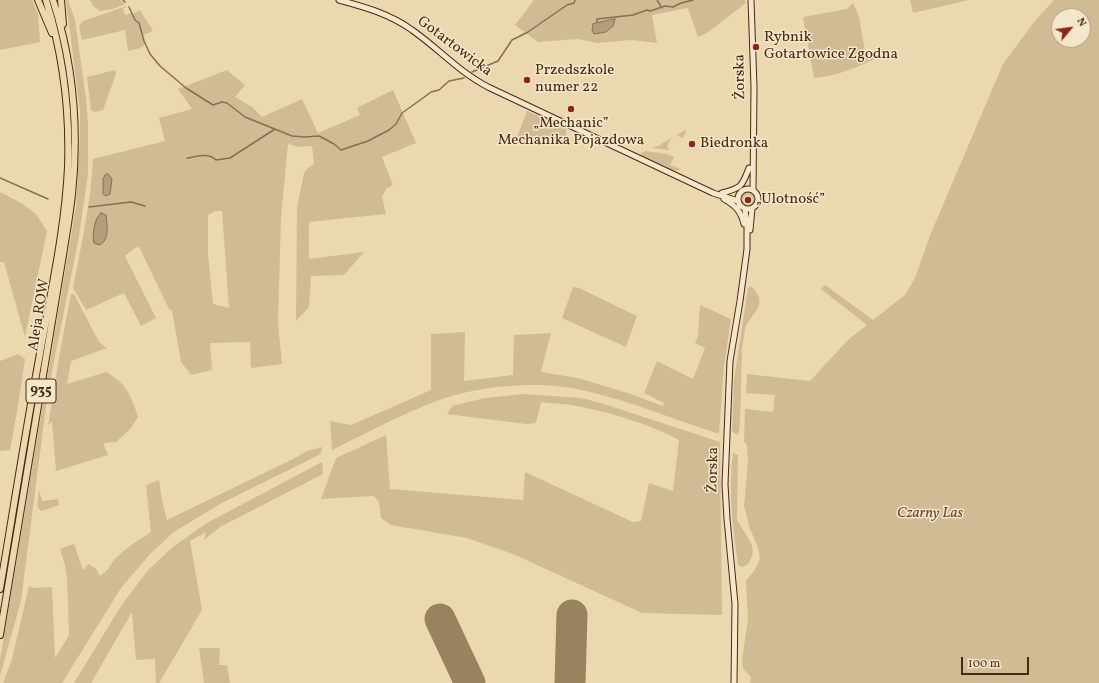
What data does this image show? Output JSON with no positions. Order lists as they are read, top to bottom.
{
  "streets": {
    "main road": [
      "Gotartowicka",
      "Żorska",
      "Aleja ROW",
      "935"
    ]
  },
  "crossings": [
    ["Gotartowicka", "Żorska"]
  ],
  "parks": ["Czarny Las"],
  "places": [
    "Rybnik Gotartowice Zgodna",
    "Przedszkole numer 22",
    "„Mechanic” Mechanika Pojazdowa",
    "Biedronka",
    "„Ulotność”"
  ],
  "scale_bar": "100 m",
  "north": "top right"
}
